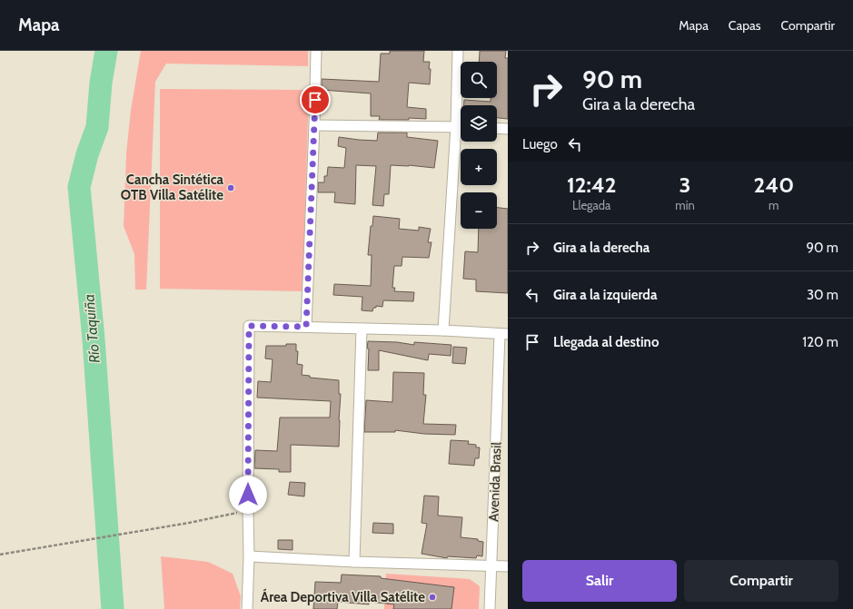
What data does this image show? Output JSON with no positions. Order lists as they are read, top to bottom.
{
  "streets": {
    "street": ["Avenida Brasil"]
  },
  "water": ["Río Taquiña"],
  "places": ["Cancha Sintética OTB Villa Satélite", "Área Deportiva Villa Satélite"],
  "page": {
    "header": "Mapa",
    "nav": ["Mapa", "Capas", "Compartir"],
    "turn": ["90 m", "Gira a la derecha"],
    "map_buttons": ["+", "−"],
    "then": "Luego",
    "eta": [
      "12:42",
      "Llegada",
      "3",
      "min",
      "240",
      "m"
    ],
    "list": [
      {
        "name": "Gira a la derecha",
        "value": "90 m"
      },
      {
        "name": "Gira a la izquierda",
        "value": "30 m"
      },
      {
        "name": "Llegada al destino",
        "value": "120 m"
      }
    ],
    "buttons": ["Salir", "Compartir"]
  }
}
